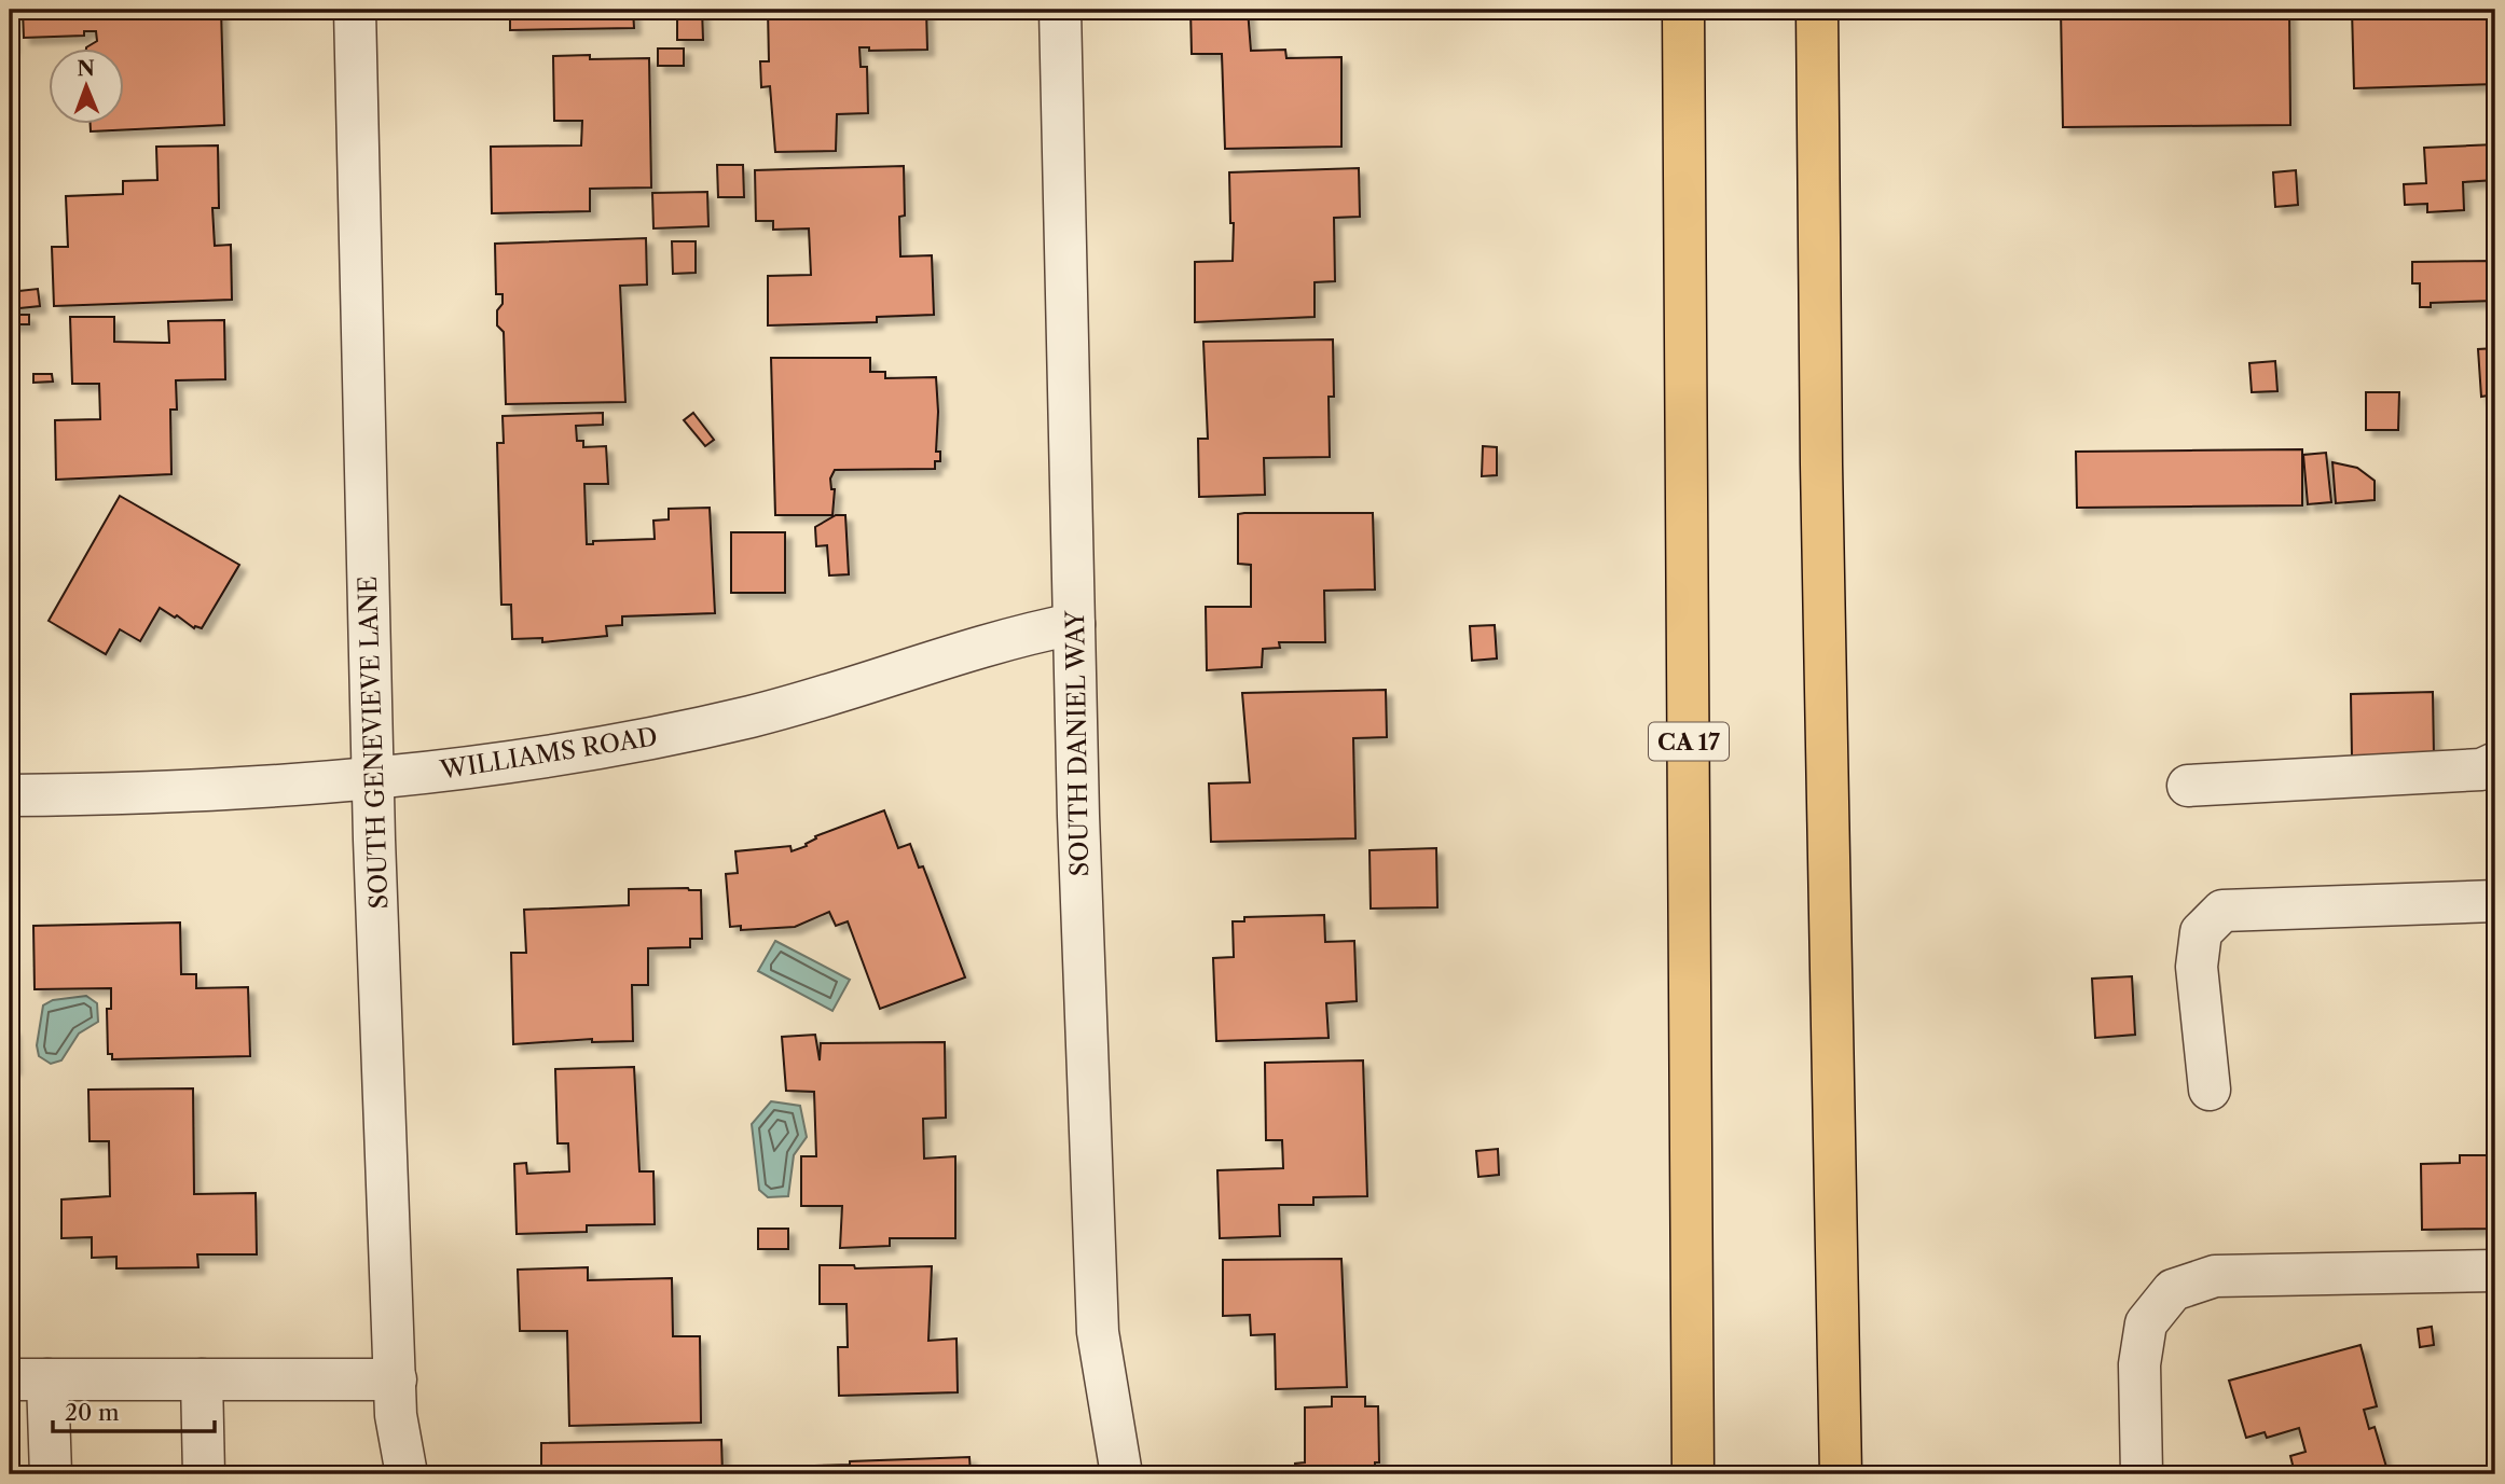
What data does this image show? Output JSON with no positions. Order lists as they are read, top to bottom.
{
  "streets": {
    "highway": ["CA 17"],
    "street": ["SOUTH GENEVIEVE LANE", "SOUTH DANIEL WAY", "WILLIAMS ROAD"]
  },
  "crossings": [
    ["SOUTH GENEVIEVE LANE", "WILLIAMS ROAD"],
    ["SOUTH DANIEL WAY", "WILLIAMS ROAD"]
  ],
  "scale_bar": "20 m",
  "north": "top"
}
